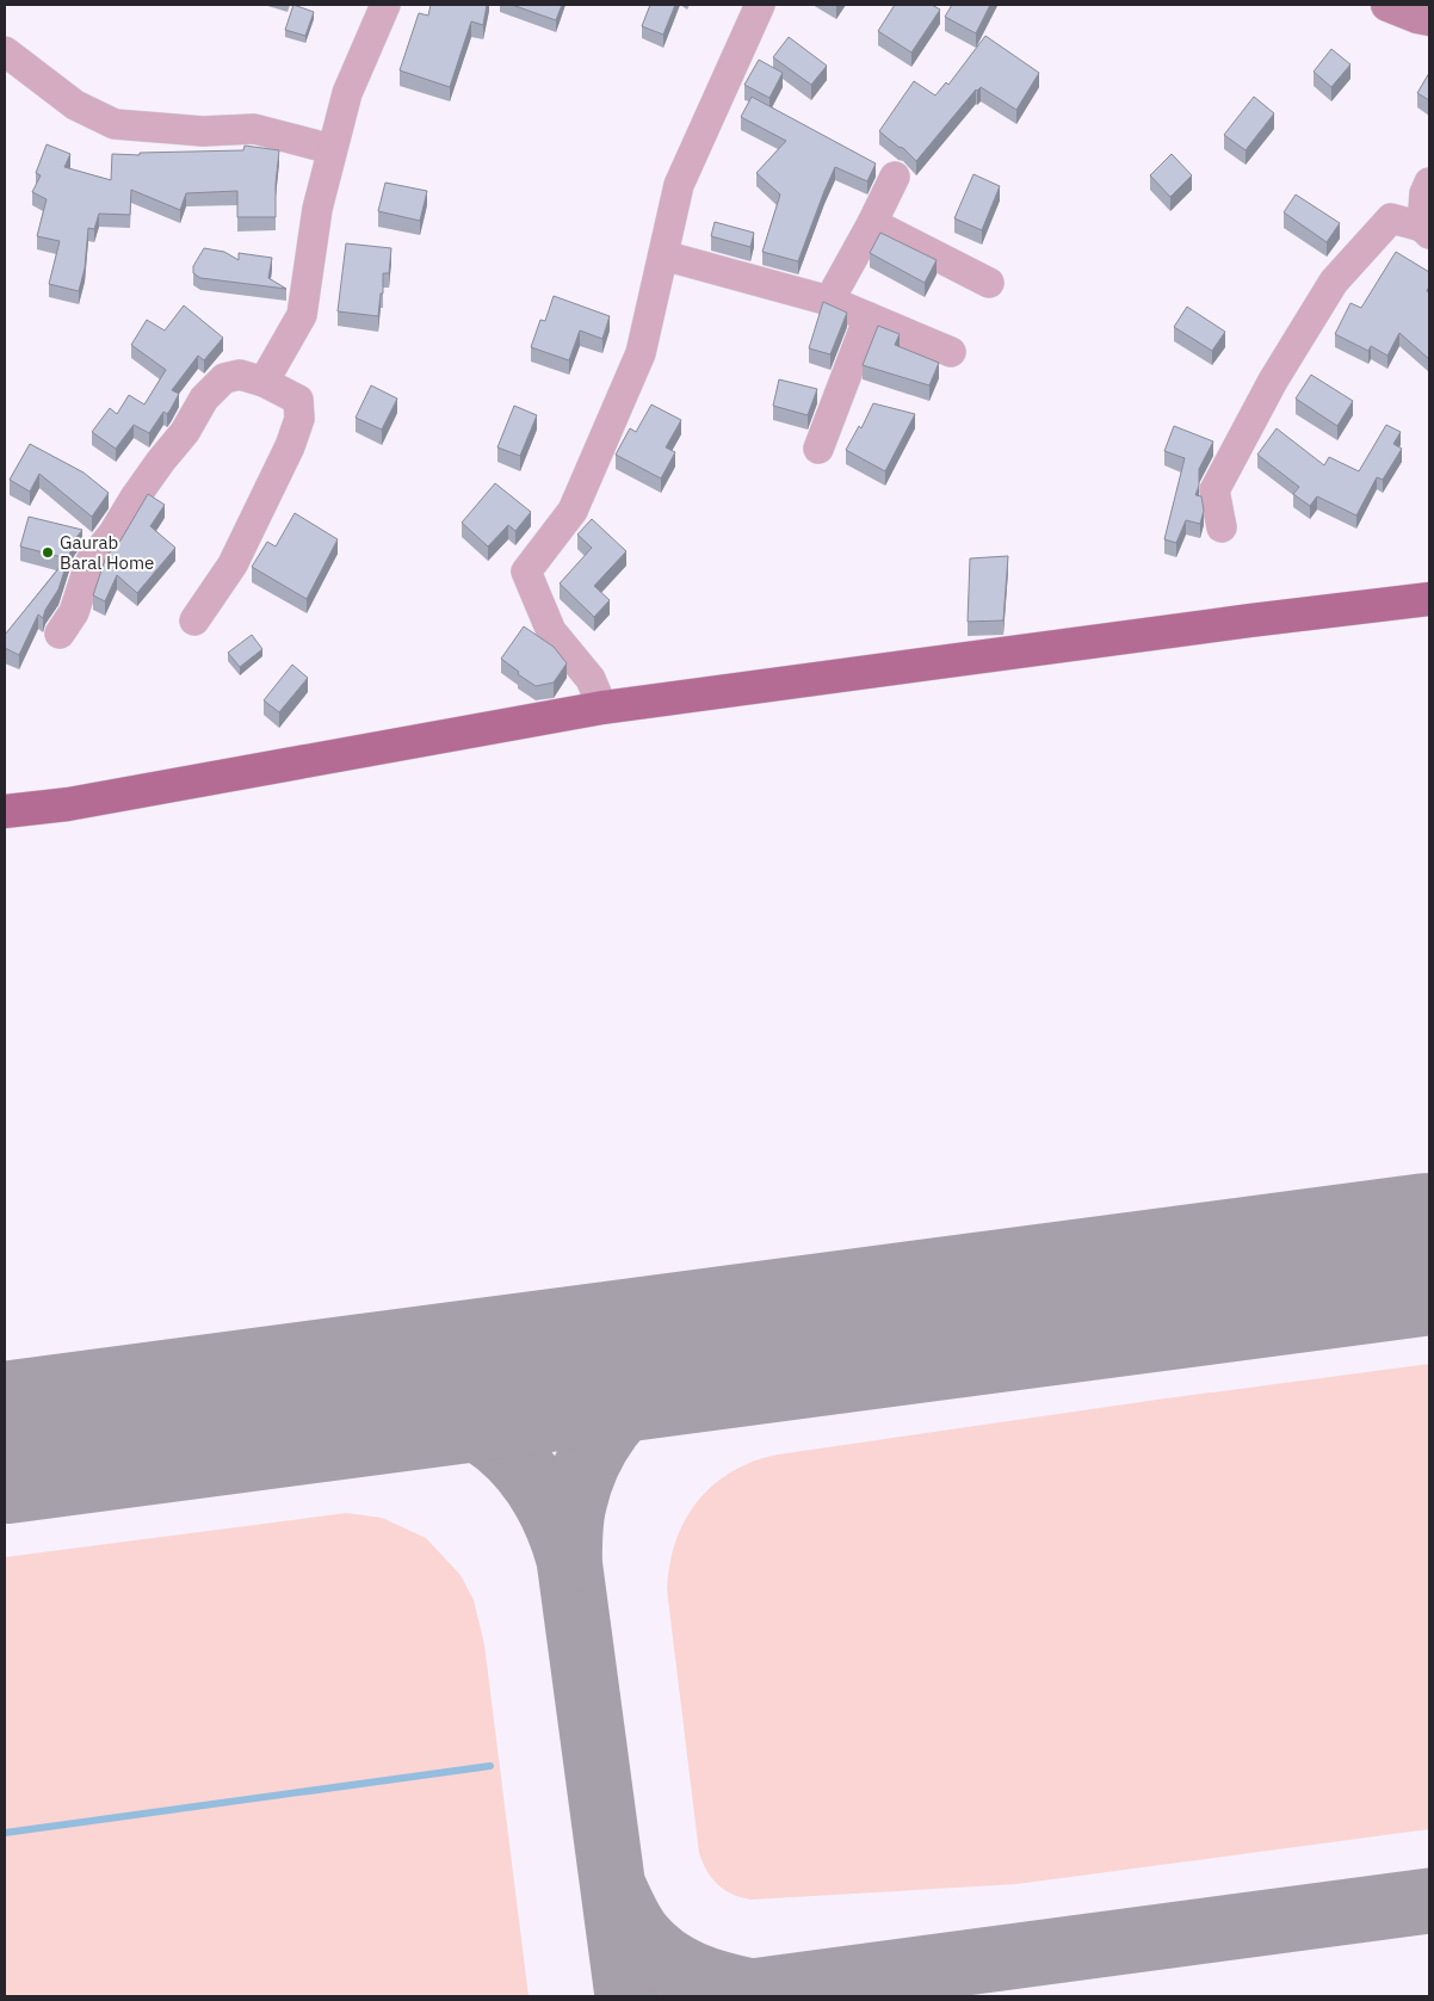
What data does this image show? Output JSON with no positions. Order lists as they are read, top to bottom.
{
  "places": ["Gaurab Baral Home"]
}
